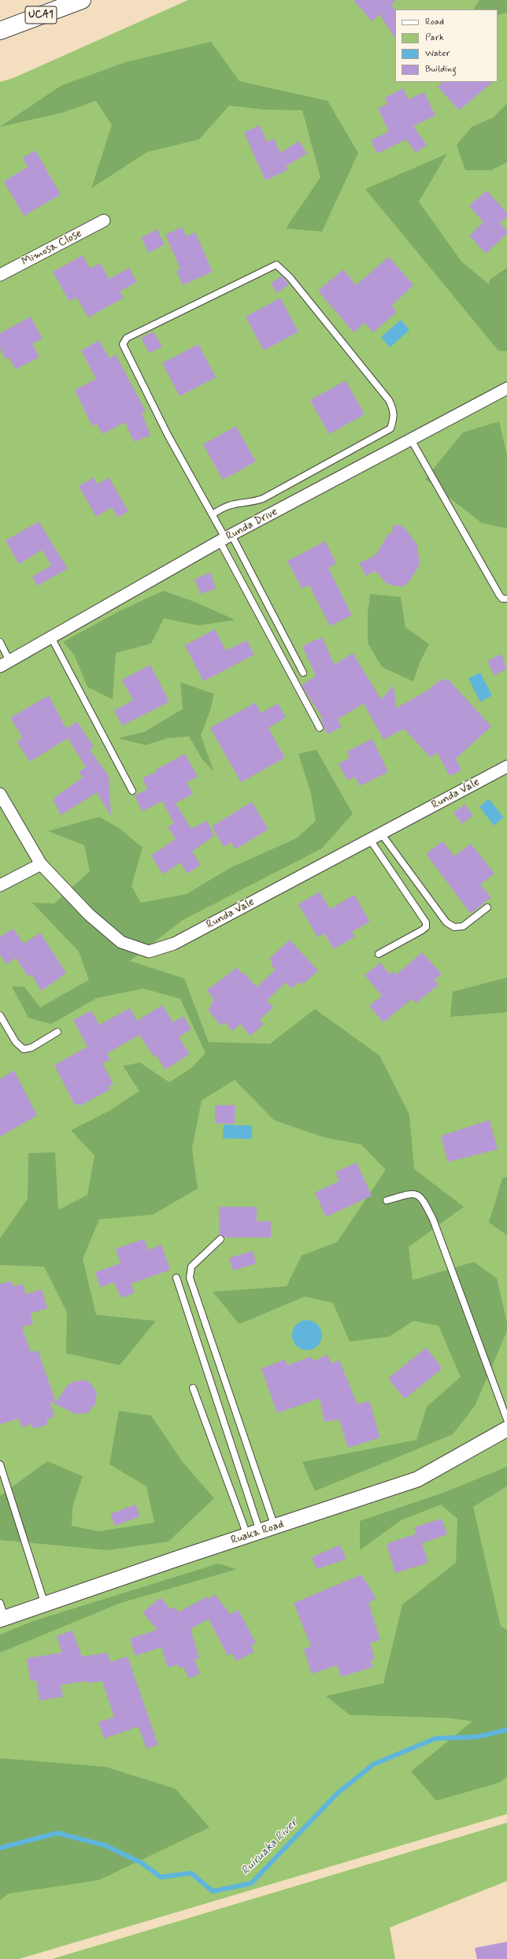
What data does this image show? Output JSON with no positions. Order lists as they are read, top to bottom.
{
  "streets": {
    "main road": ["UCA1"],
    "street": [
      "Mimosa Close",
      "Runda Drive",
      "Runda Vale",
      "Ruaka Road"
    ]
  },
  "water": ["Ruiruaka River"],
  "legend": [
    "Road",
    "Park",
    "Water",
    "Building"
  ]
}
